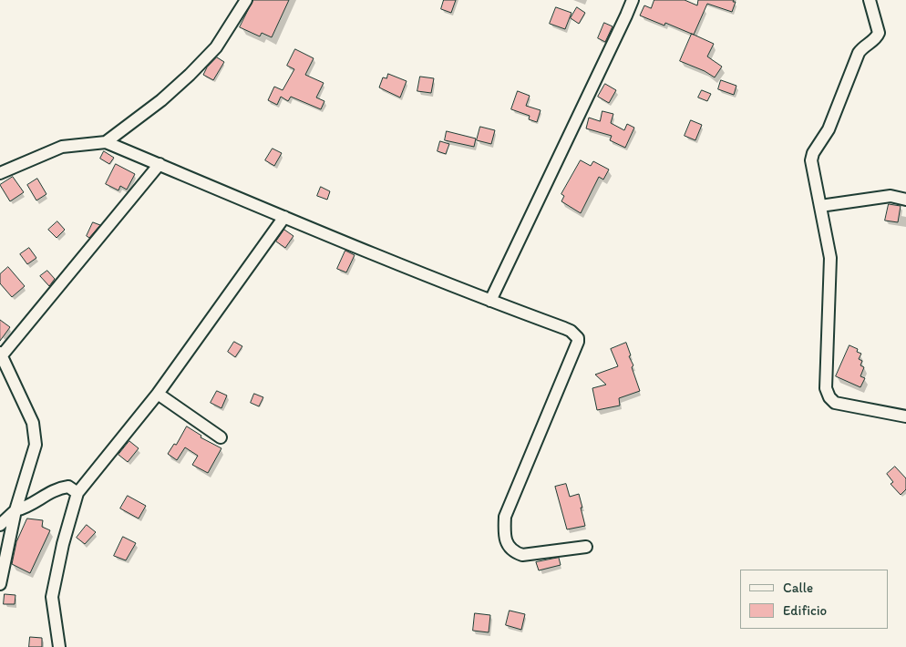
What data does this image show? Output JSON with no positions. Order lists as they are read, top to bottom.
{
  "legend": ["Calle", "Edificio"]
}
